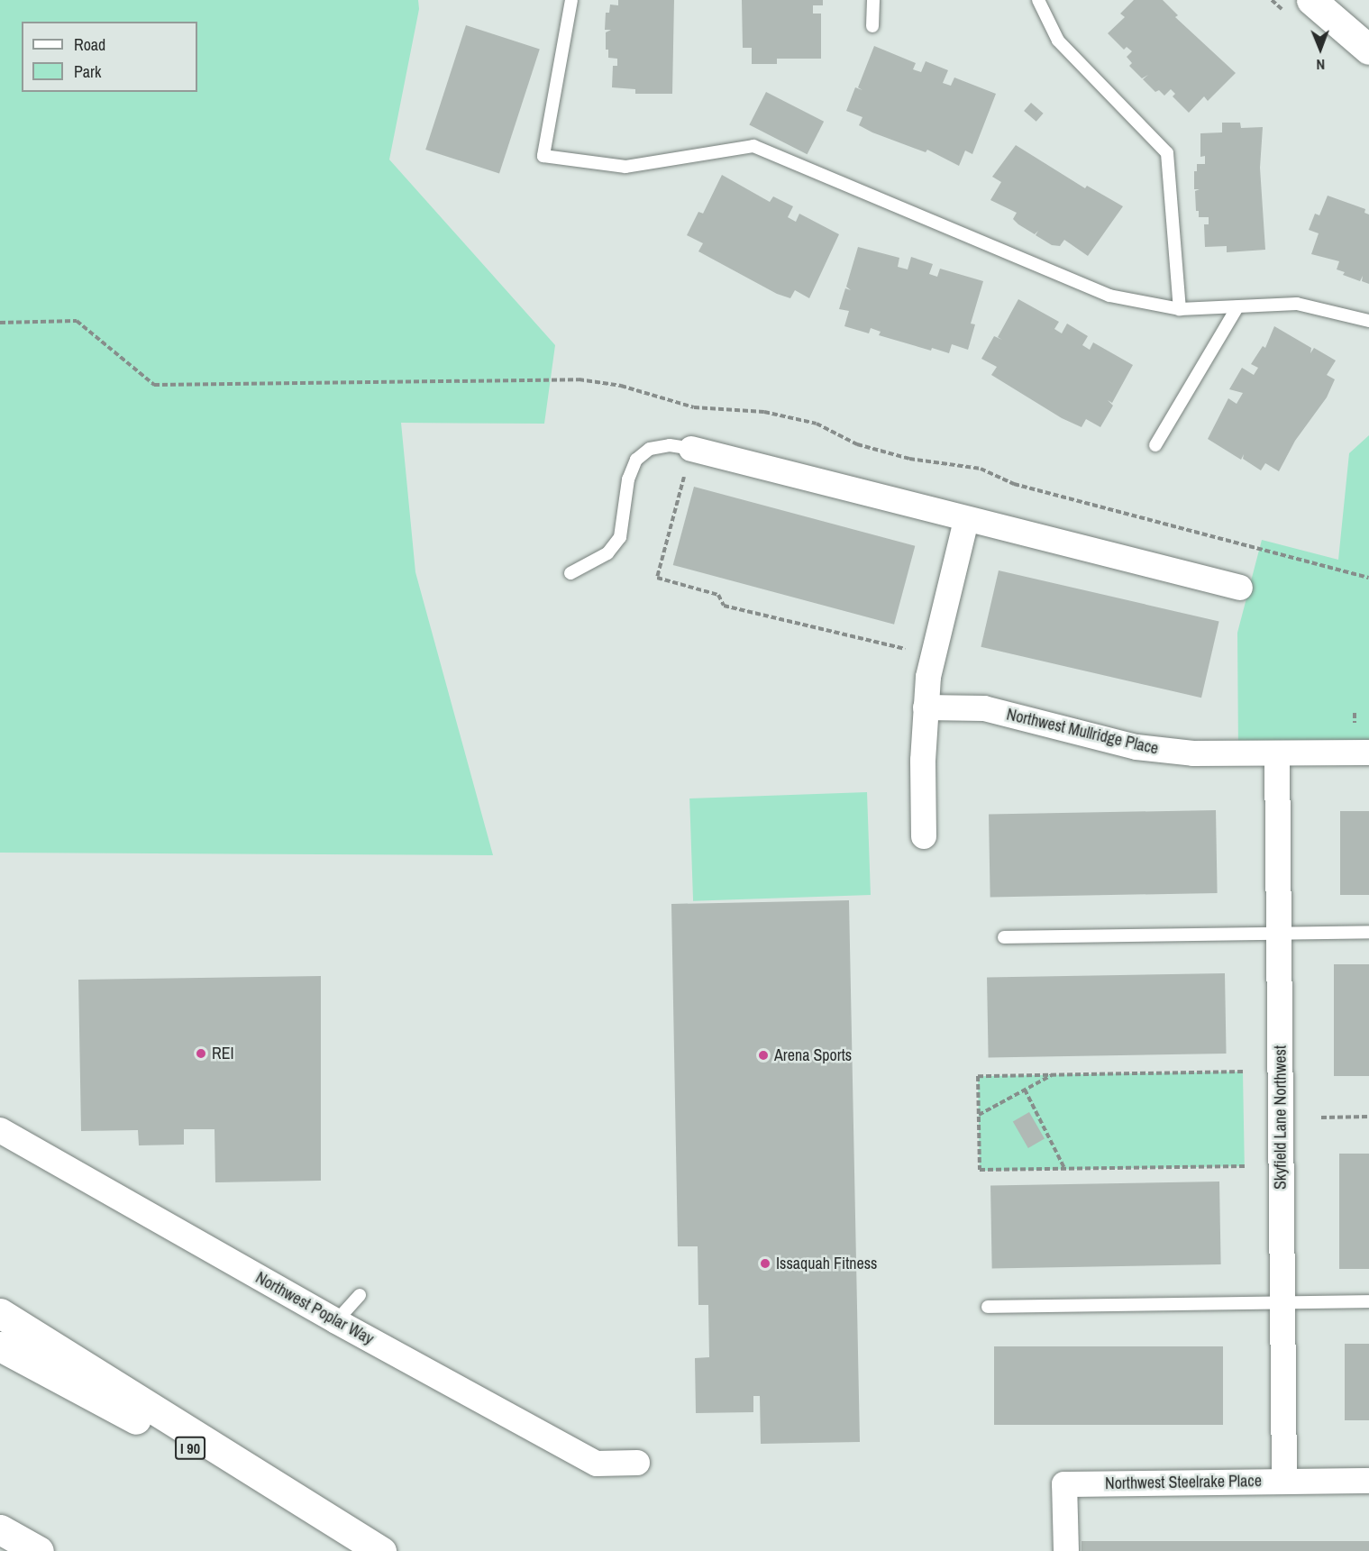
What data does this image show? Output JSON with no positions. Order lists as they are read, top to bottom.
{
  "streets": {
    "main road": ["I 90"],
    "street": [
      "Northwest Mullridge Place",
      "Skyfield Lane Northwest",
      "Northwest Poplar Way",
      "Northwest Steelrake Place"
    ]
  },
  "crossings": [
    ["Northwest Mullridge Place", "Skyfield Lane Northwest"],
    ["Skyfield Lane Northwest", "Northwest Steelrake Place"]
  ],
  "places": ["REI", "Arena Sports", "Issaquah Fitness"],
  "legend": ["Road", "Park"],
  "north": "bottom"
}
